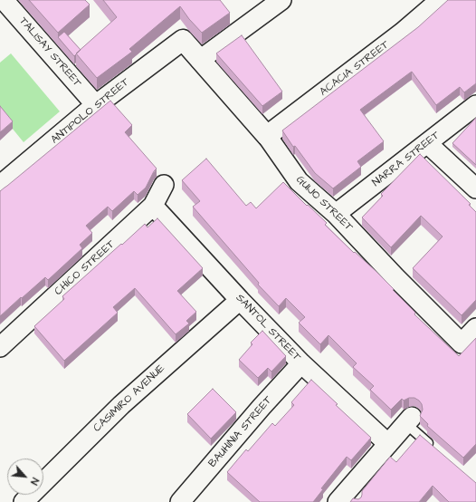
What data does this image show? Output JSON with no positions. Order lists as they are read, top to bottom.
{
  "streets": {
    "street": [
      "TALISAY STREET",
      "ACACIA STREET",
      "ANTIPOLO STREET",
      "NARRA STREET",
      "GUIJO STREET",
      "CHICO STREET",
      "SANTOL STREET",
      "CASIMIRO AVENUE",
      "BAUHINIA STREET"
    ]
  },
  "crossings": [
    ["TALISAY STREET", "ANTIPOLO STREET"],
    ["ACACIA STREET", "GUIJO STREET"],
    ["ANTIPOLO STREET", "GUIJO STREET"],
    ["NARRA STREET", "GUIJO STREET"],
    ["CHICO STREET", "SANTOL STREET"],
    ["SANTOL STREET", "CASIMIRO AVENUE"],
    ["SANTOL STREET", "BAUHINIA STREET"]
  ],
  "north": "bottom right"
}
